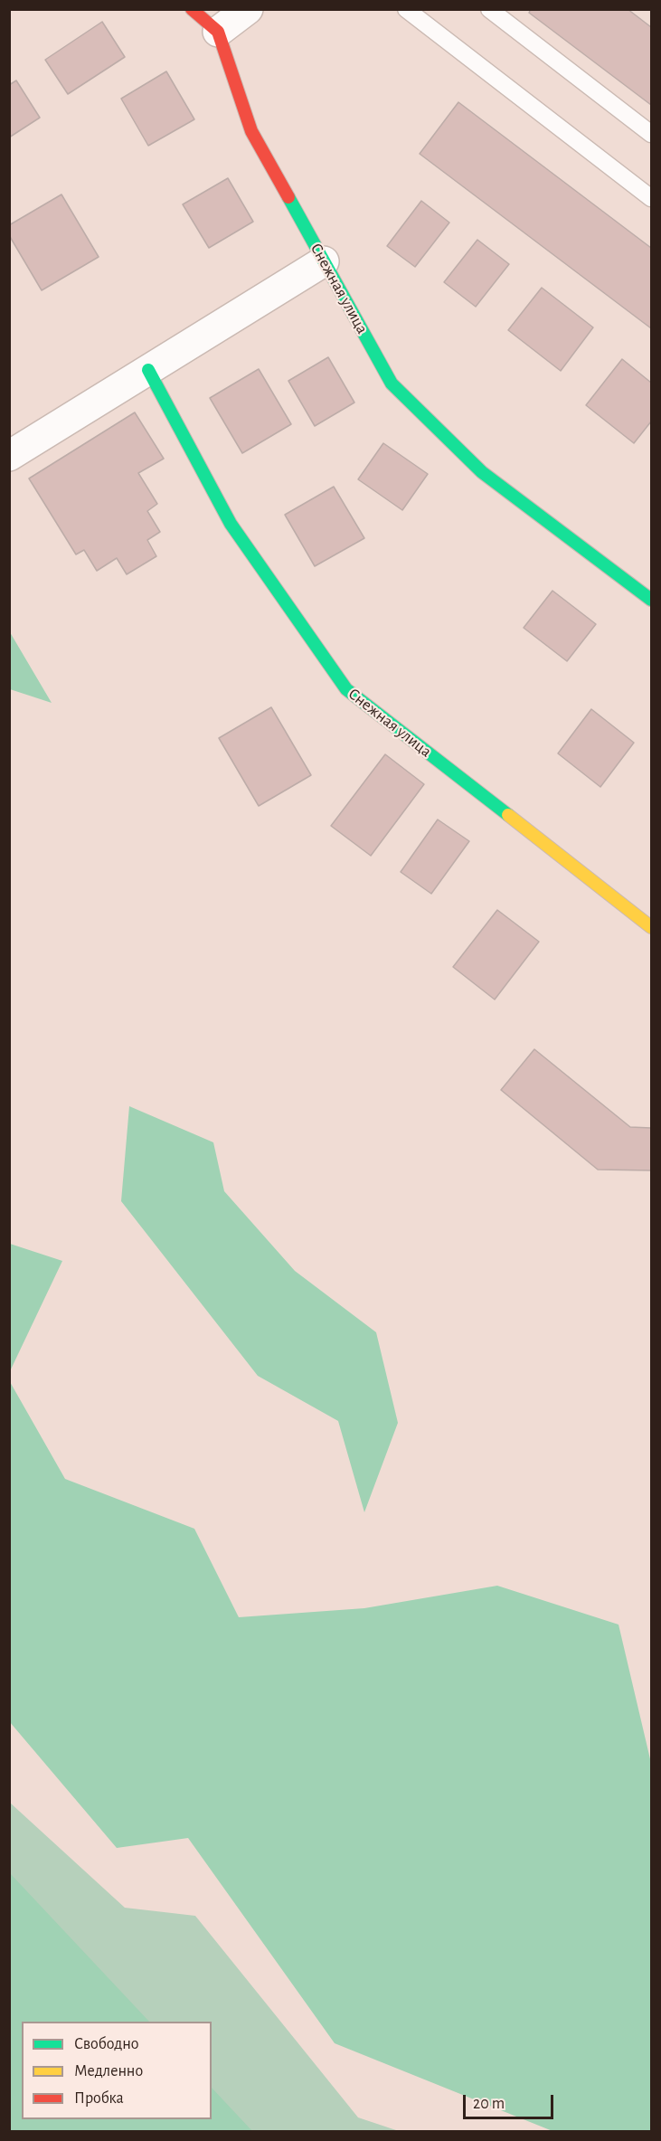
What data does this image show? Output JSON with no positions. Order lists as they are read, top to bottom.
{
  "streets": {
    "street": ["Снежная улица"]
  },
  "legend": ["Свободно", "Медленно", "Пробка"],
  "scale_bar": "20 m"
}
